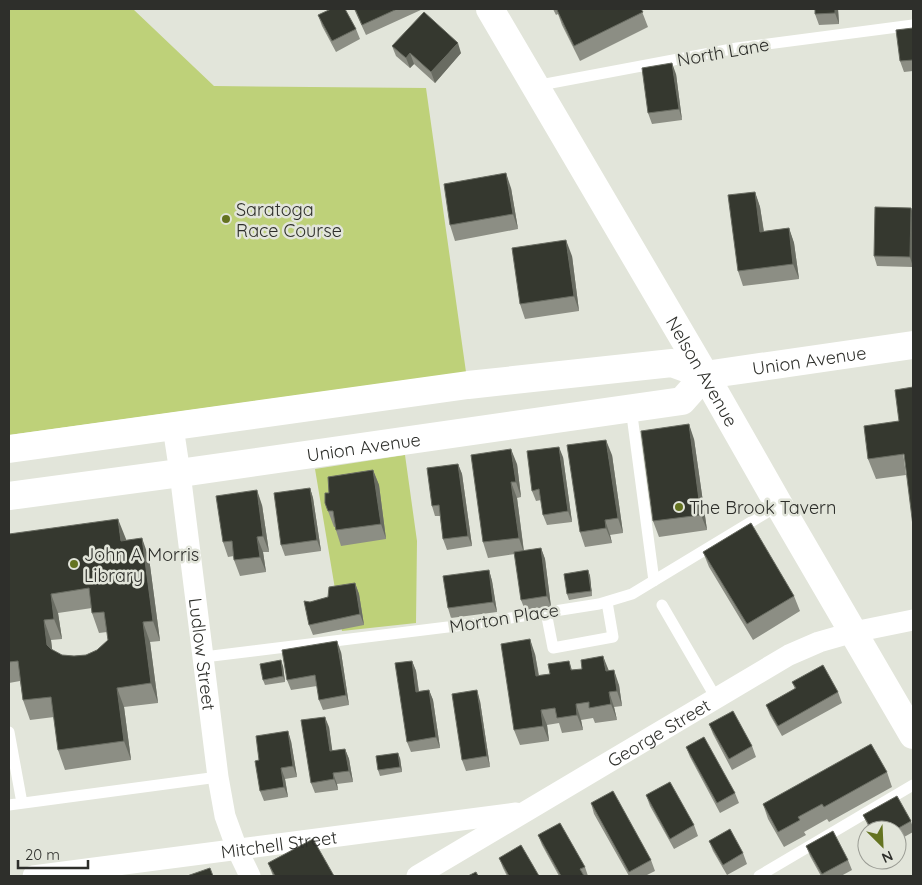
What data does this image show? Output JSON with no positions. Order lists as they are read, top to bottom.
{
  "streets": {
    "main road": ["Union Avenue", "Nelson Avenue"],
    "street": ["Ludlow Street", "George Street", "Mitchell Street"],
    "lane": ["North Lane", "Morton Place"]
  },
  "crossings": [
    ["North Lane", "Nelson Avenue"],
    ["Union Avenue", "Nelson Avenue"],
    ["Union Avenue", "Ludlow Street"],
    ["Nelson Avenue", "Morton Place"],
    ["Nelson Avenue", "George Street"],
    ["Morton Place", "Ludlow Street"],
    ["Ludlow Street", "Mitchell Street"],
    ["George Street", "Mitchell Street"]
  ],
  "places": ["Saratoga Race Course", "The Brook Tavern", "John A Morris Library"],
  "scale_bar": "20 m",
  "north": "bottom right"
}
